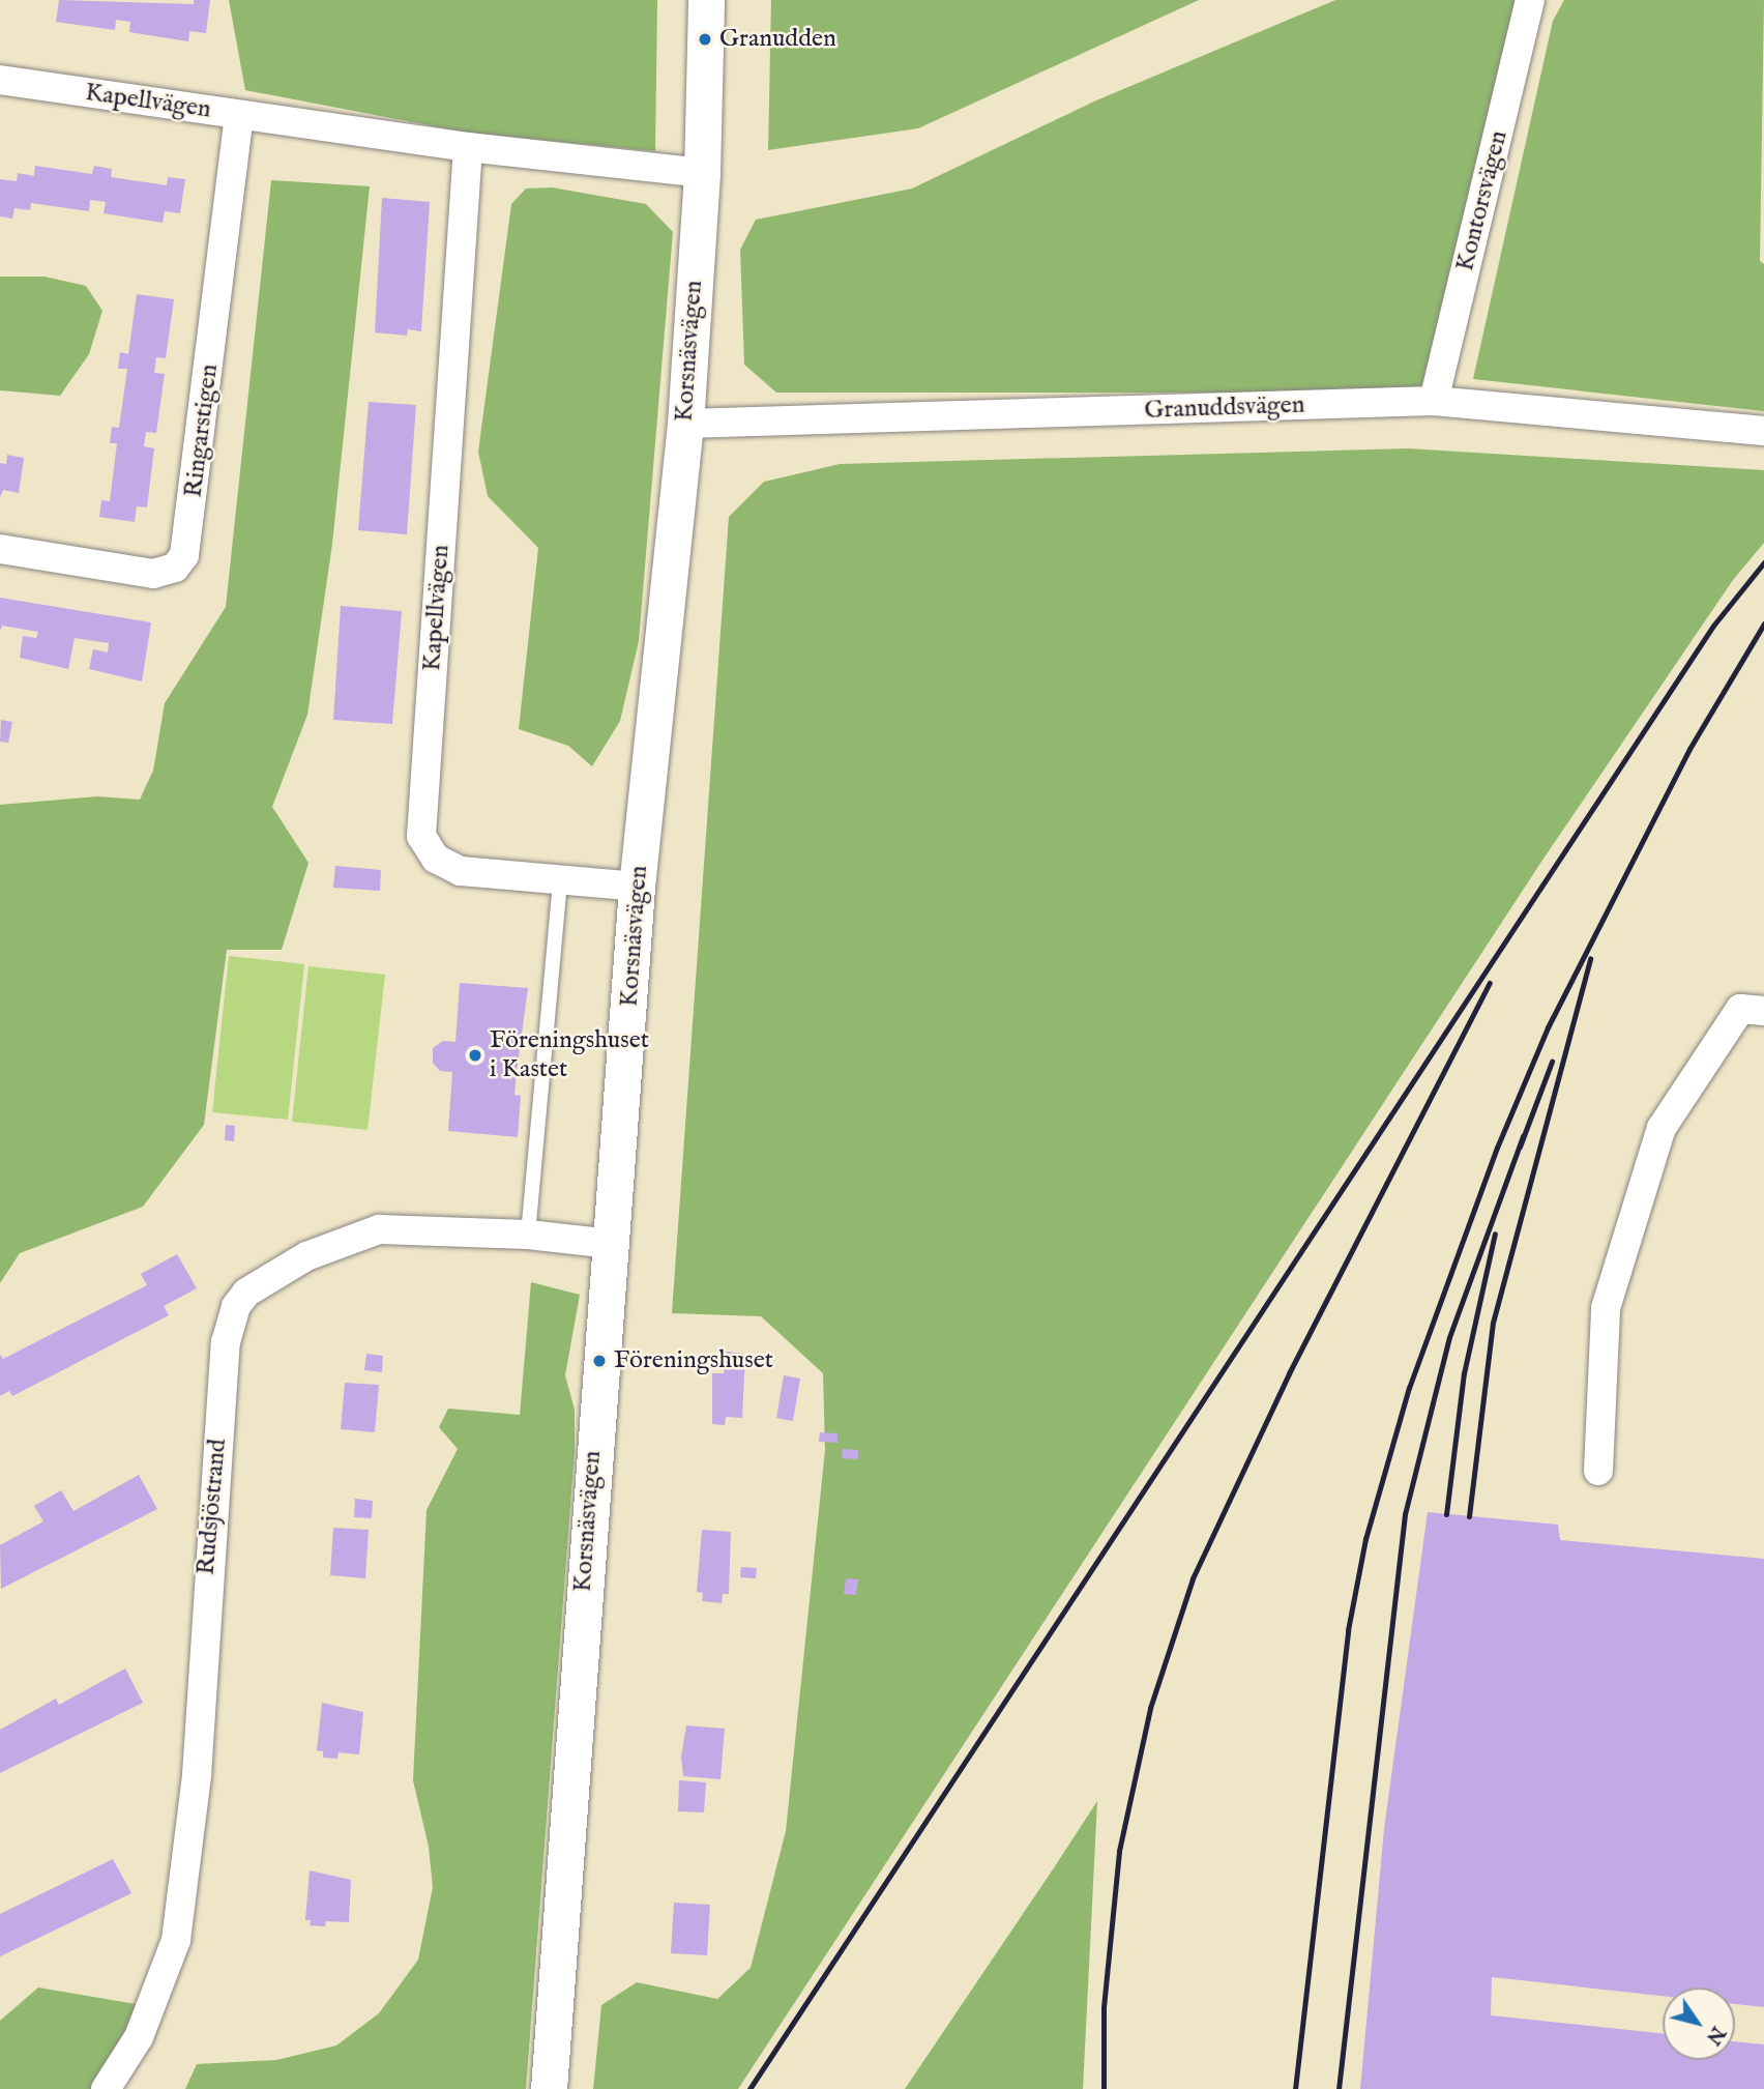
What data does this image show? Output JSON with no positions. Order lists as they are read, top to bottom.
{
  "streets": {
    "street": [
      "Kapellvägen",
      "Kontorsvägen",
      "Korsnäsvägen",
      "Granuddsvägen",
      "Ringarstigen",
      "Rudsjöstrand"
    ]
  },
  "crossings": [
    ["Kapellvägen", "Korsnäsvägen"],
    ["Kapellvägen", "Ringarstigen"],
    ["Kontorsvägen", "Granuddsvägen"],
    ["Korsnäsvägen", "Granuddsvägen"],
    ["Korsnäsvägen", "Rudsjöstrand"]
  ],
  "places": ["Granudden", "Föreningshuset i Kastet", "Föreningshuset"],
  "north": "bottom right"
}
